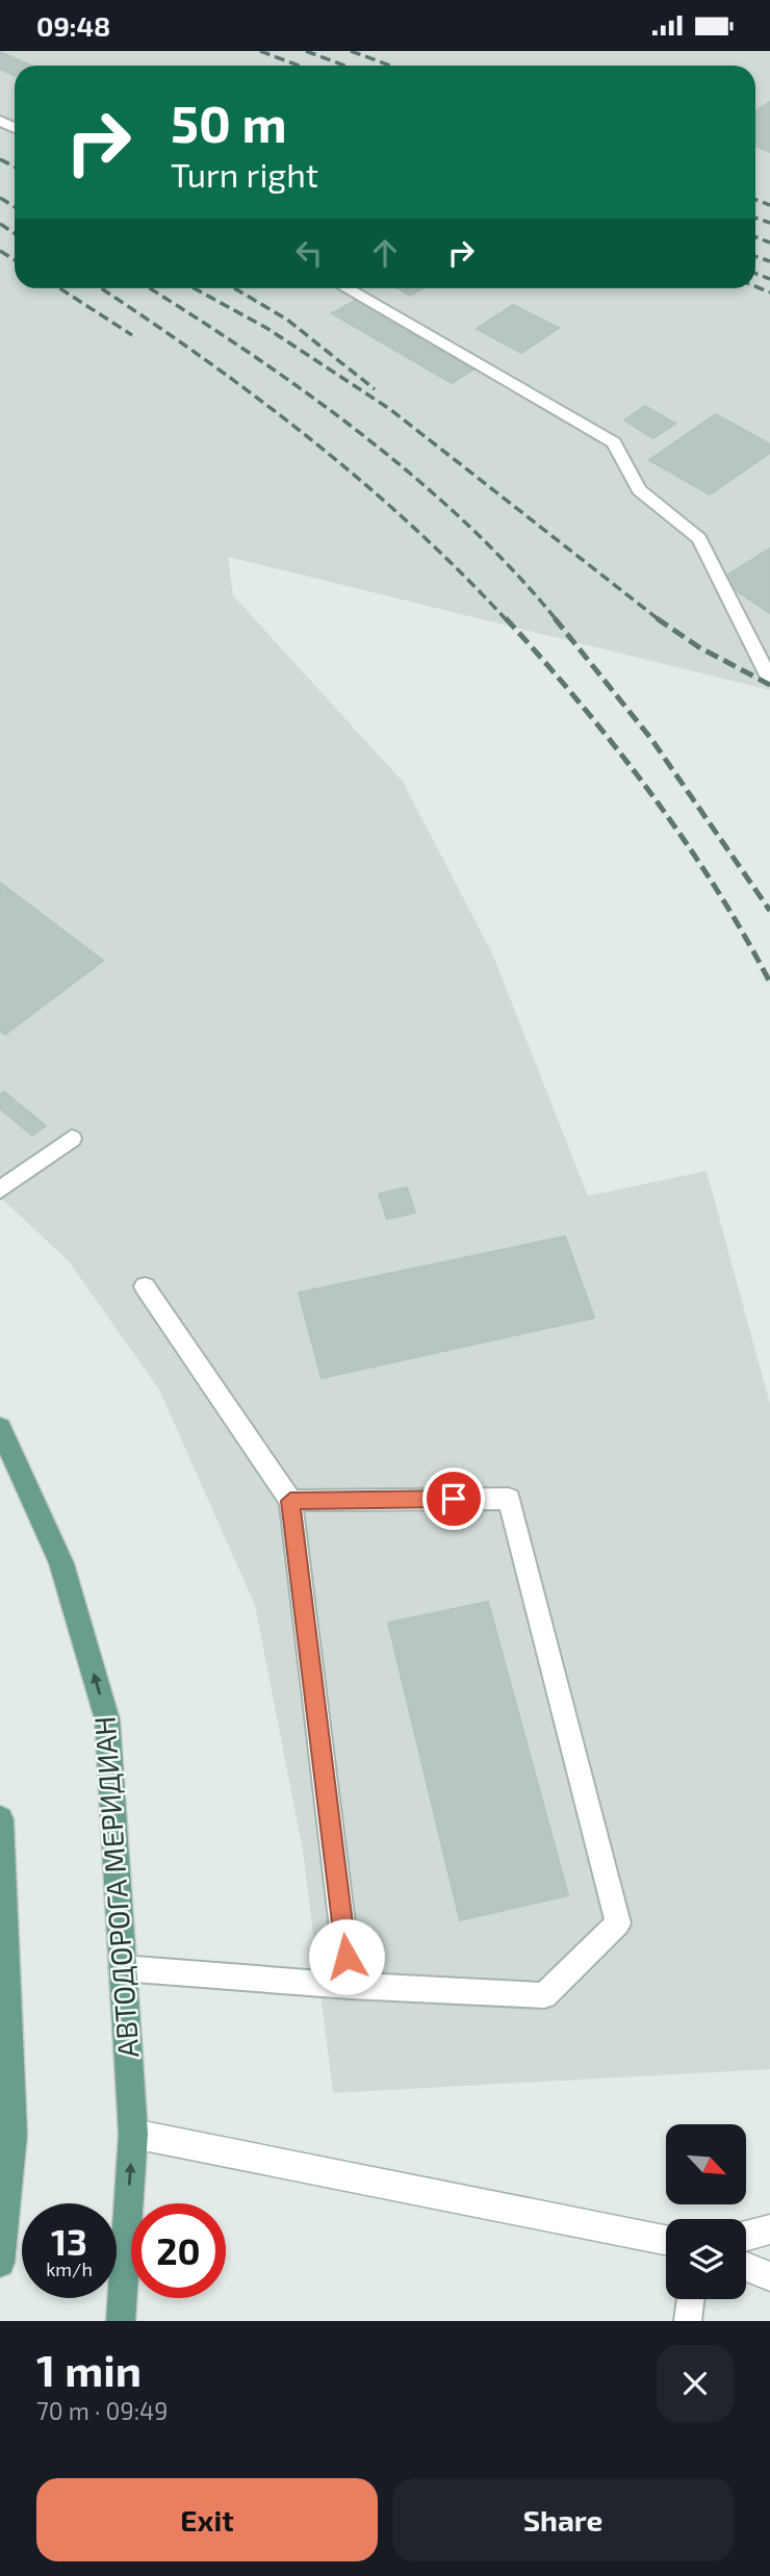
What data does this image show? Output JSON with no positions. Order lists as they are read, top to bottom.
{
  "streets": {
    "main road": ["АВТОДОРОГА МЕРИДИАН"]
  },
  "north": "bottom right",
  "page": {
    "status": "09:48",
    "turn": ["50 m", "Turn right"],
    "speed": "13 km/h",
    "limit": "20",
    "heading": ["1 min", "70 m · 09:49"],
    "buttons": ["Exit", "Share"]
  }
}
